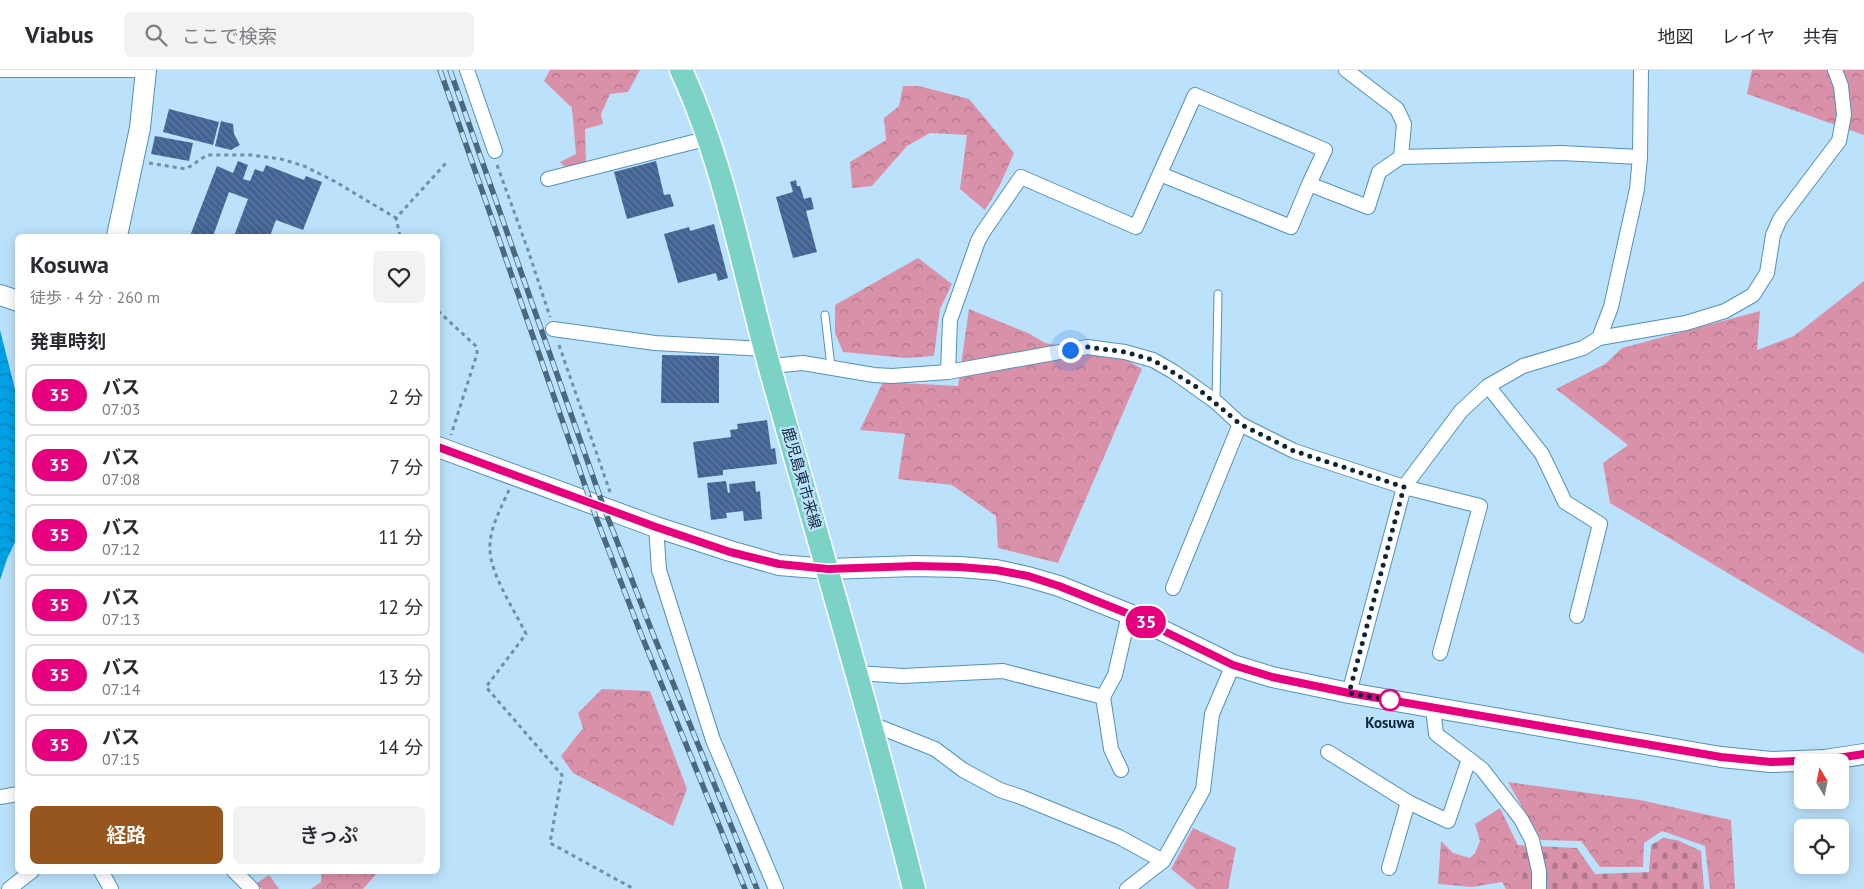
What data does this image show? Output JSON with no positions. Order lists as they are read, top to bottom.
{
  "streets": {
    "main road": ["鹿児島東市来線"]
  },
  "places": ["Kosuwa"],
  "lines": ["bus line 35"],
  "north": "top",
  "page": {
    "header": "Viabus",
    "search": "ここで検索",
    "nav": ["地図", "レイヤ", "共有"],
    "on_map": "35",
    "heading": [
      ["Kosuwa", "徒歩 · 4 分 · 260 m"],
      "発車時刻"
    ],
    "list": [
      {
        "mark": "35",
        "name": "バス",
        "note": "07:03",
        "value": "2 分"
      },
      {
        "mark": "35",
        "name": "バス",
        "note": "07:08",
        "value": "7 分"
      },
      {
        "mark": "35",
        "name": "バス",
        "note": "07:12",
        "value": "11 分"
      },
      {
        "mark": "35",
        "name": "バス",
        "note": "07:13",
        "value": "12 分"
      },
      {
        "mark": "35",
        "name": "バス",
        "note": "07:14",
        "value": "13 分"
      },
      {
        "mark": "35",
        "name": "バス",
        "note": "07:15",
        "value": "14 分"
      }
    ],
    "buttons": ["経路", "きっぷ"]
  }
}
